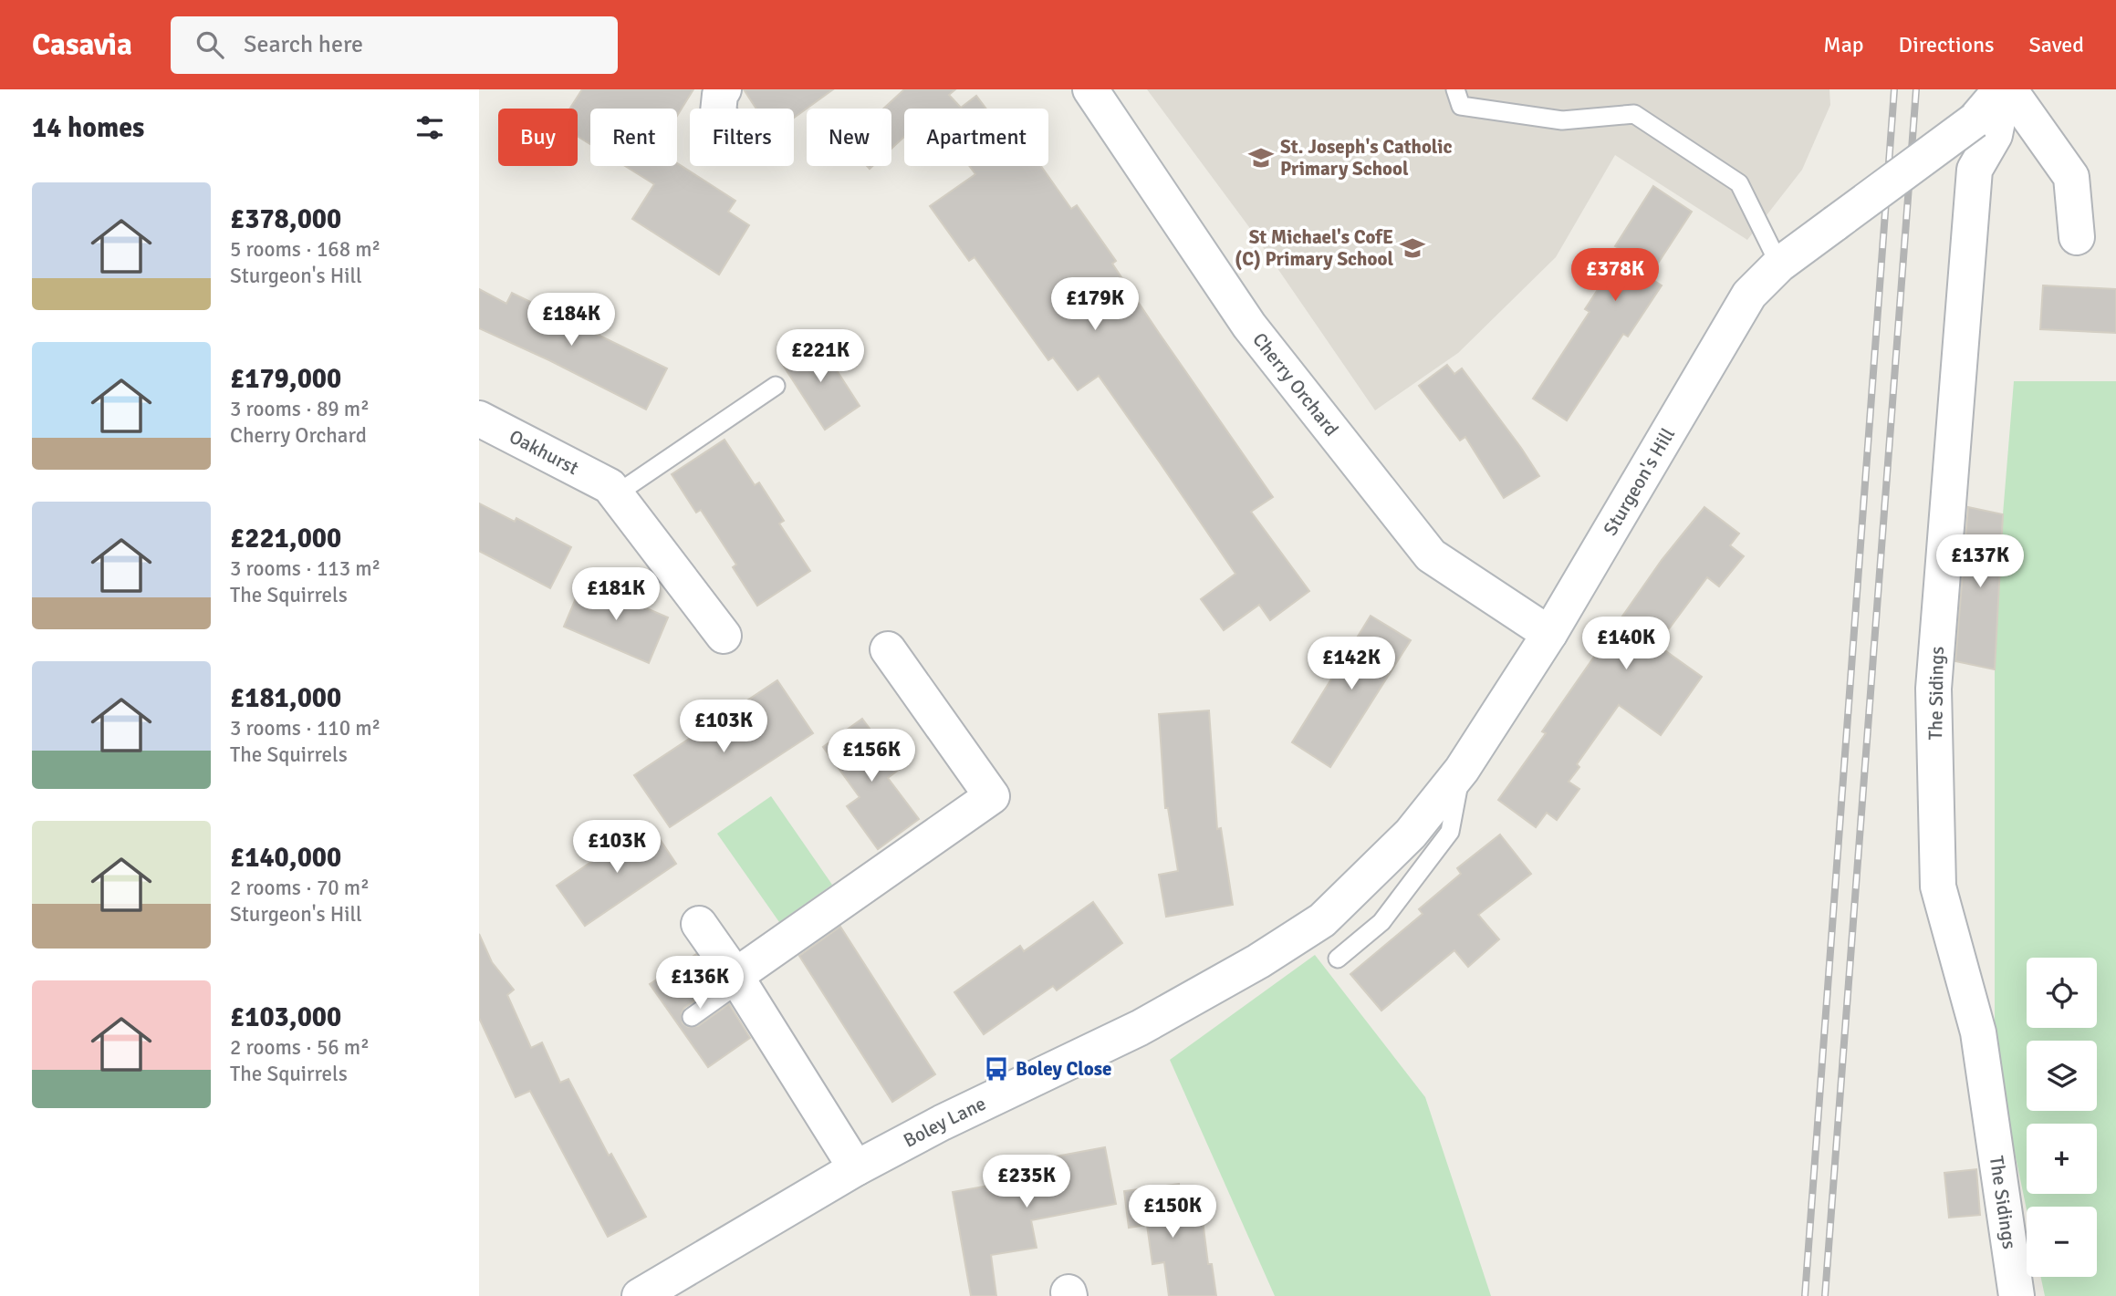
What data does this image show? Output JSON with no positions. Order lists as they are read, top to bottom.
{
  "streets": {
    "street": [
      "Cherry Orchard",
      "Oakhurst",
      "Sturgeon's Hill",
      "The Sidings",
      "Boley Lane"
    ]
  },
  "crossings": [
    ["Cherry Orchard", "Sturgeon's Hill"],
    ["Sturgeon's Hill", "The Sidings"],
    ["Sturgeon's Hill", "Boley Lane"]
  ],
  "places": {
    "school or university": ["St. Joseph's Catholic Primary School", "St Michael's CofE (C) Primary School"],
    "bus stop": ["Boley Close"]
  },
  "page": {
    "header": "Casavia",
    "search": "Search here",
    "nav": ["Map", "Directions", "Saved"],
    "heading": "14 homes",
    "chip": [
      "Buy",
      "Rent",
      "Filters",
      "New",
      "Apartment"
    ],
    "list": [
      {
        "name": "£378,000",
        "note": "5 rooms · 168 m² · Sturgeon's Hill"
      },
      {
        "name": "£179,000",
        "note": "3 rooms · 89 m² · Cherry Orchard"
      },
      {
        "name": "£221,000",
        "note": "3 rooms · 113 m² · The Squirrels"
      },
      {
        "name": "£181,000",
        "note": "3 rooms · 110 m² · The Squirrels"
      },
      {
        "name": "£140,000",
        "note": "2 rooms · 70 m² · Sturgeon's Hill"
      },
      {
        "name": "£103,000",
        "note": "2 rooms · 56 m² · The Squirrels"
      }
    ],
    "price": [
      "£378K",
      "£179K",
      "£184K",
      "£221K",
      "£137K",
      "£181K",
      "£140K",
      "£142K",
      "£103K",
      "£156K",
      "£103K",
      "£136K",
      "£235K",
      "£150K"
    ],
    "map_buttons": ["+", "−"]
  }
}
